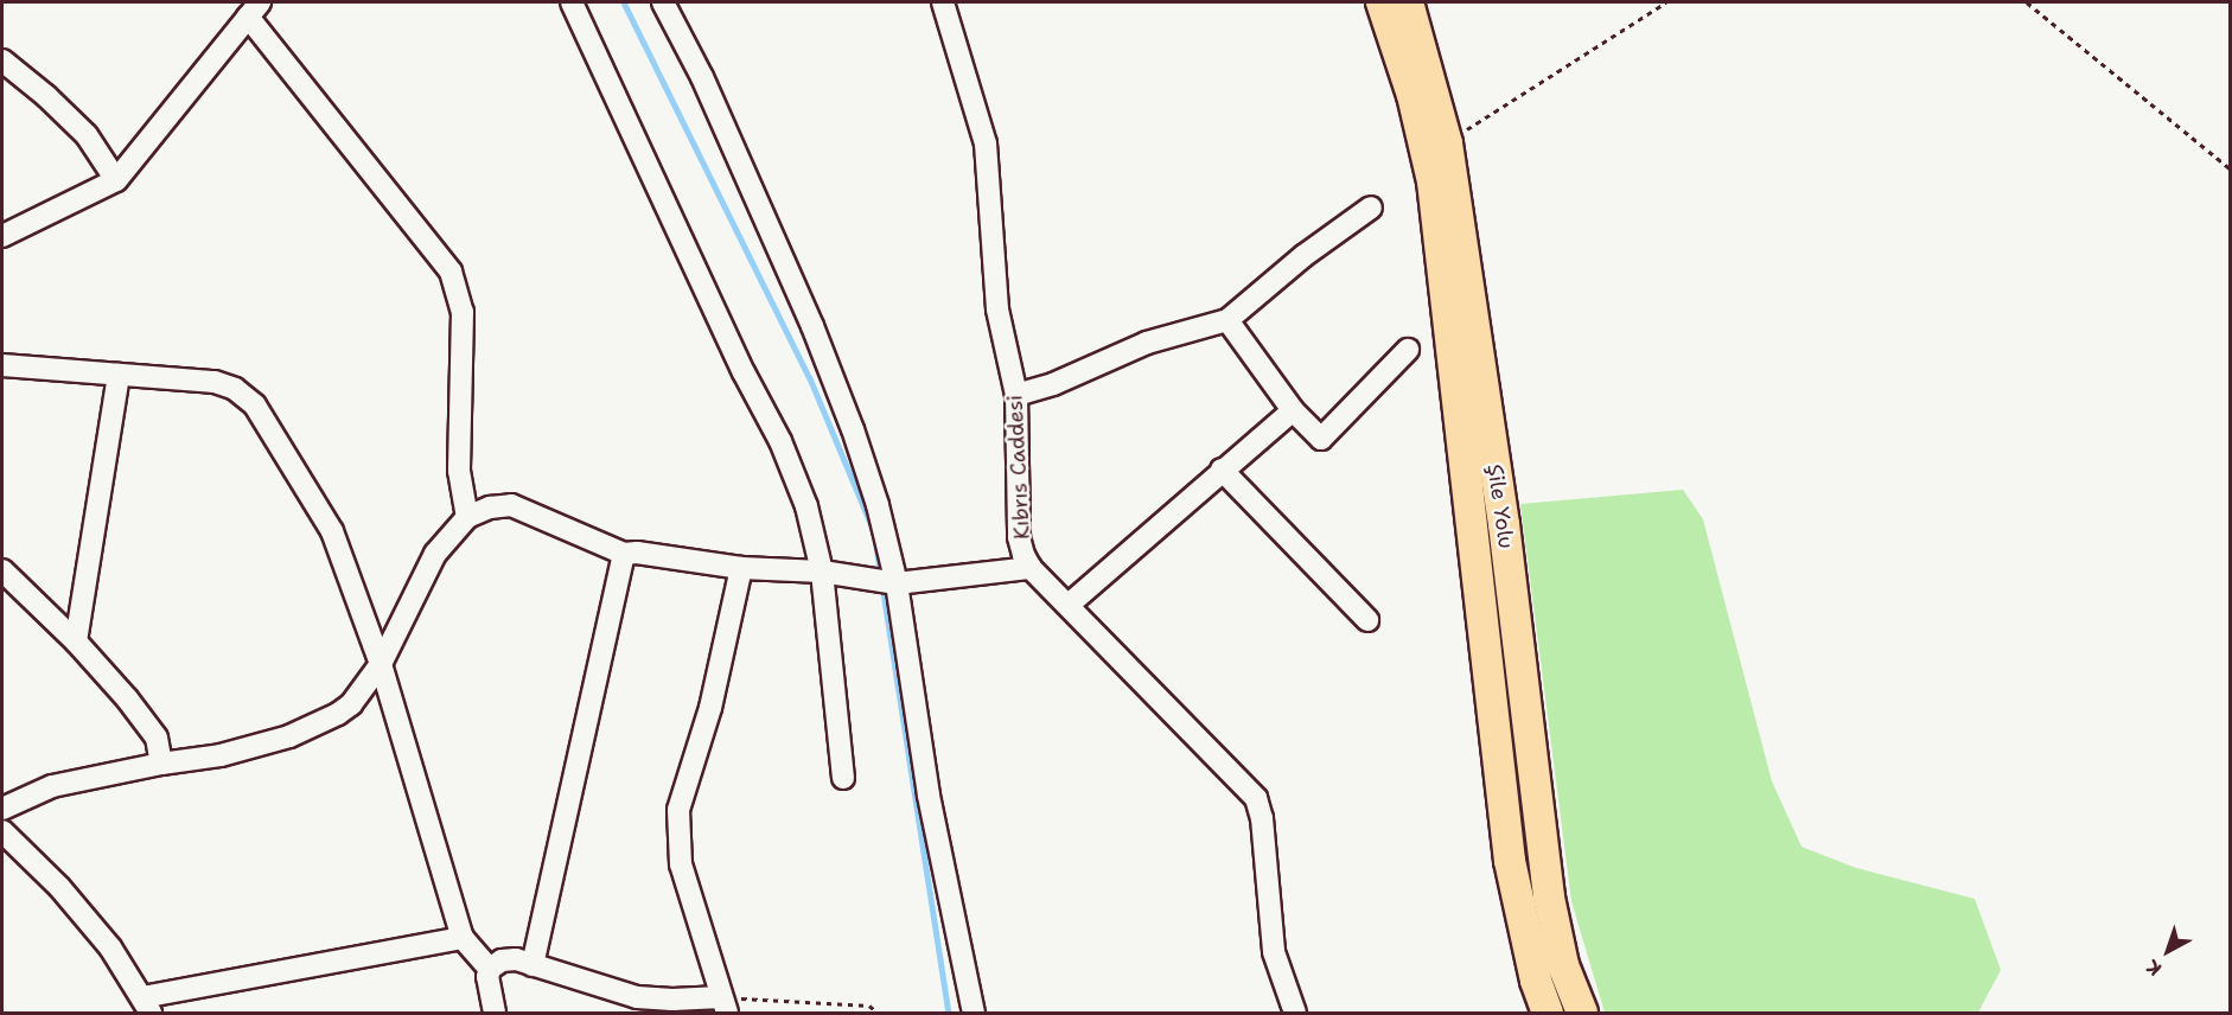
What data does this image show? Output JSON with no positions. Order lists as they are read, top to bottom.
{
  "streets": {
    "highway": ["Şile Yolu"],
    "street": ["Kıbrıs Caddesi"]
  },
  "north": "bottom left"
}
